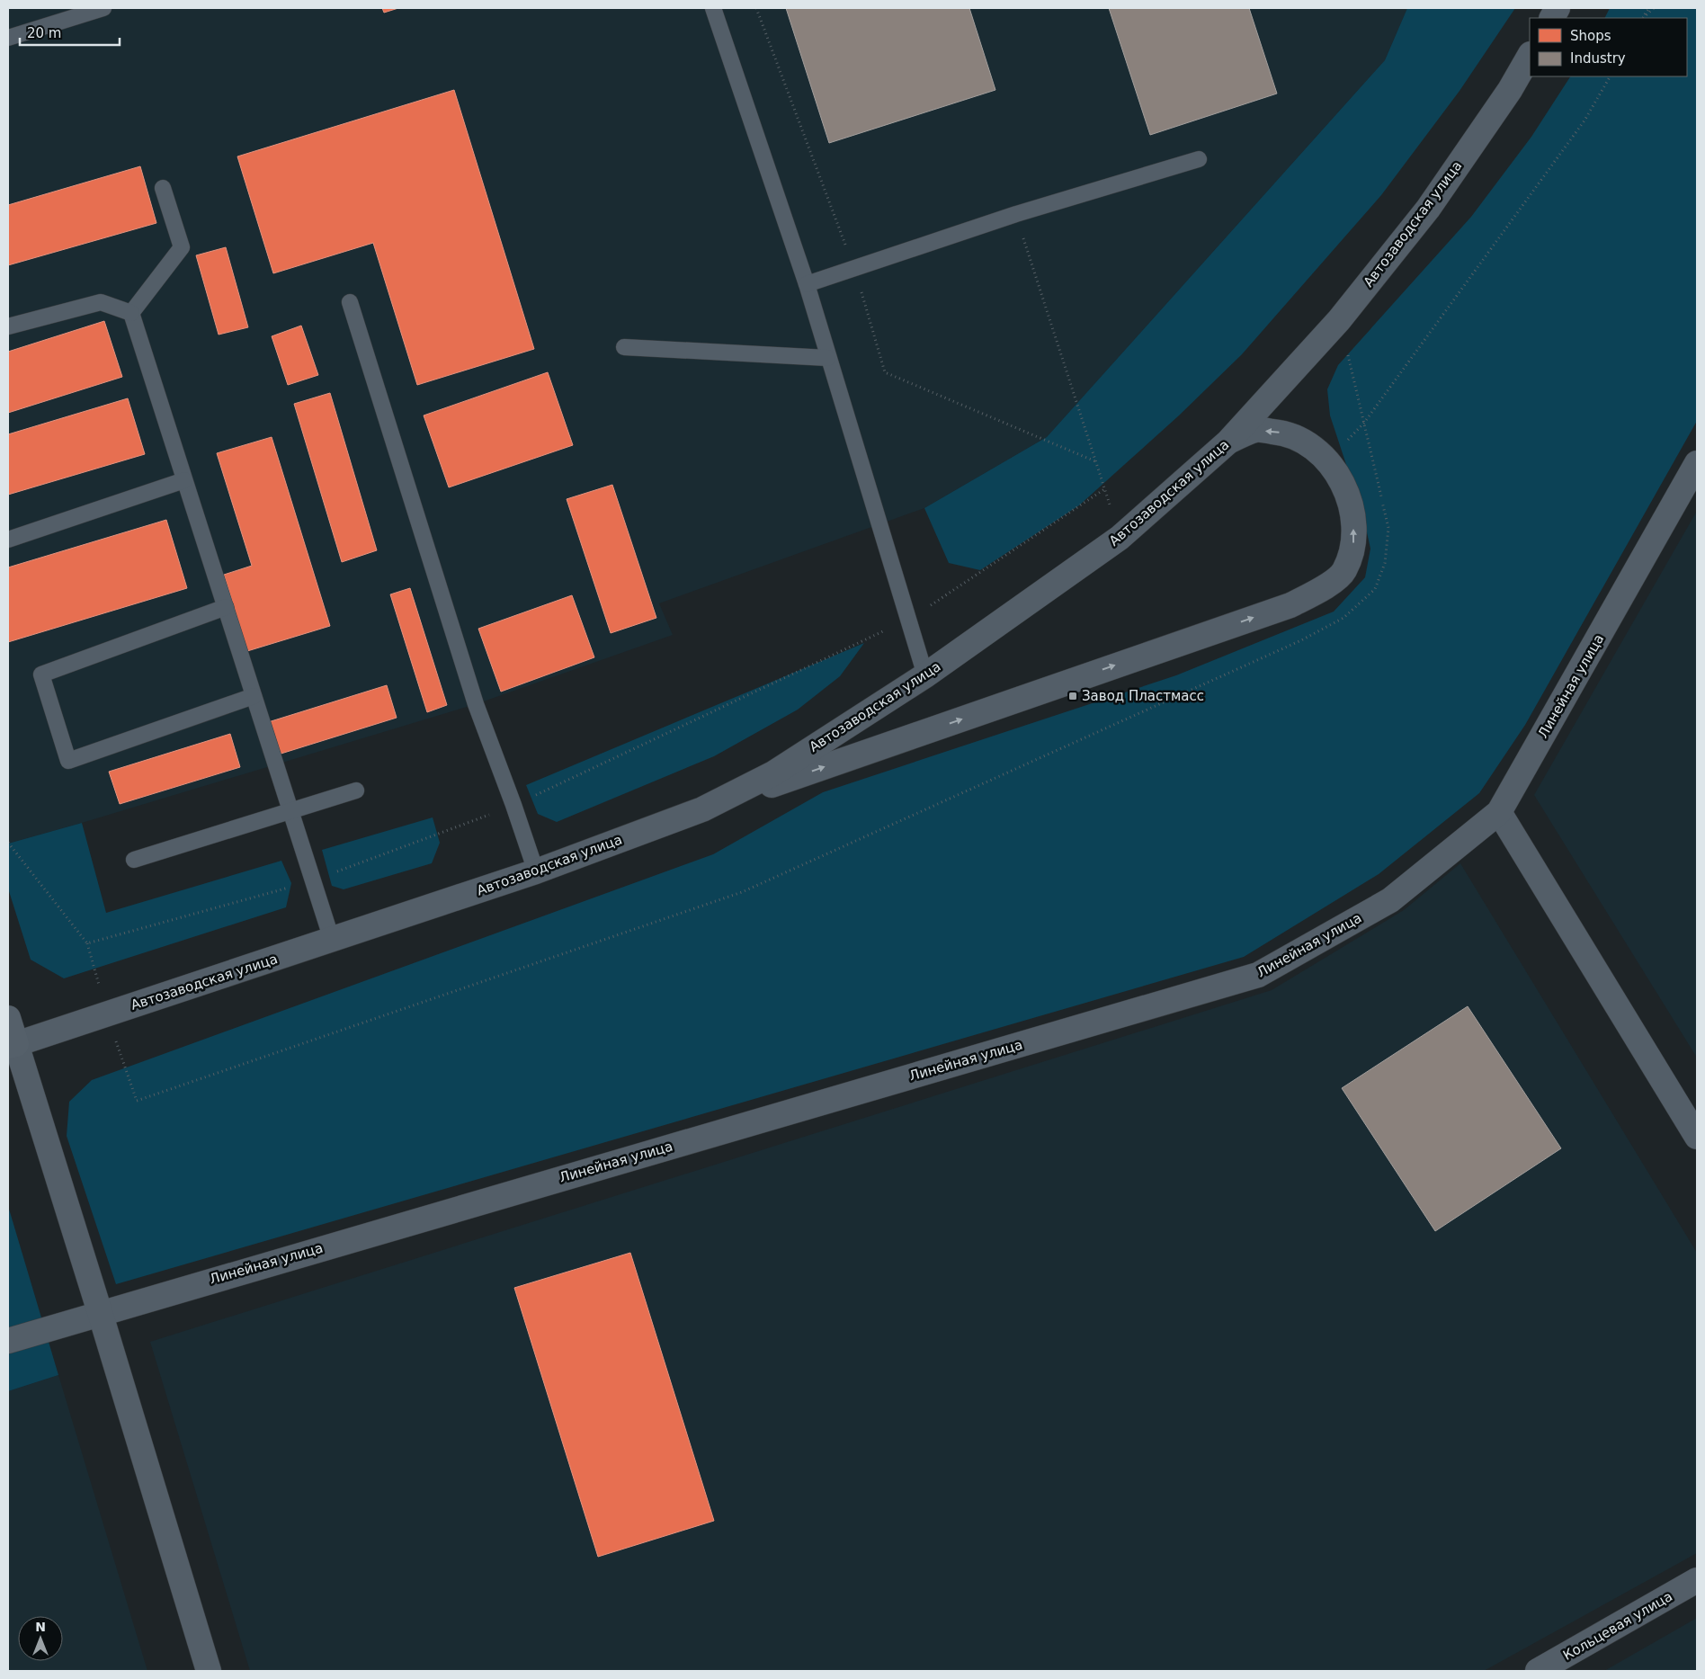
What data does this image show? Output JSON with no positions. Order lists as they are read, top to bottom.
{
  "streets": {
    "street": ["Автозаводская улица", "Линейная улица", "Кольцевая улица"]
  },
  "places": {
    "transit": ["Завод Пластмасс"]
  },
  "legend": ["Shops", "Industry"],
  "scale_bar": "20 m",
  "north": "top"
}
